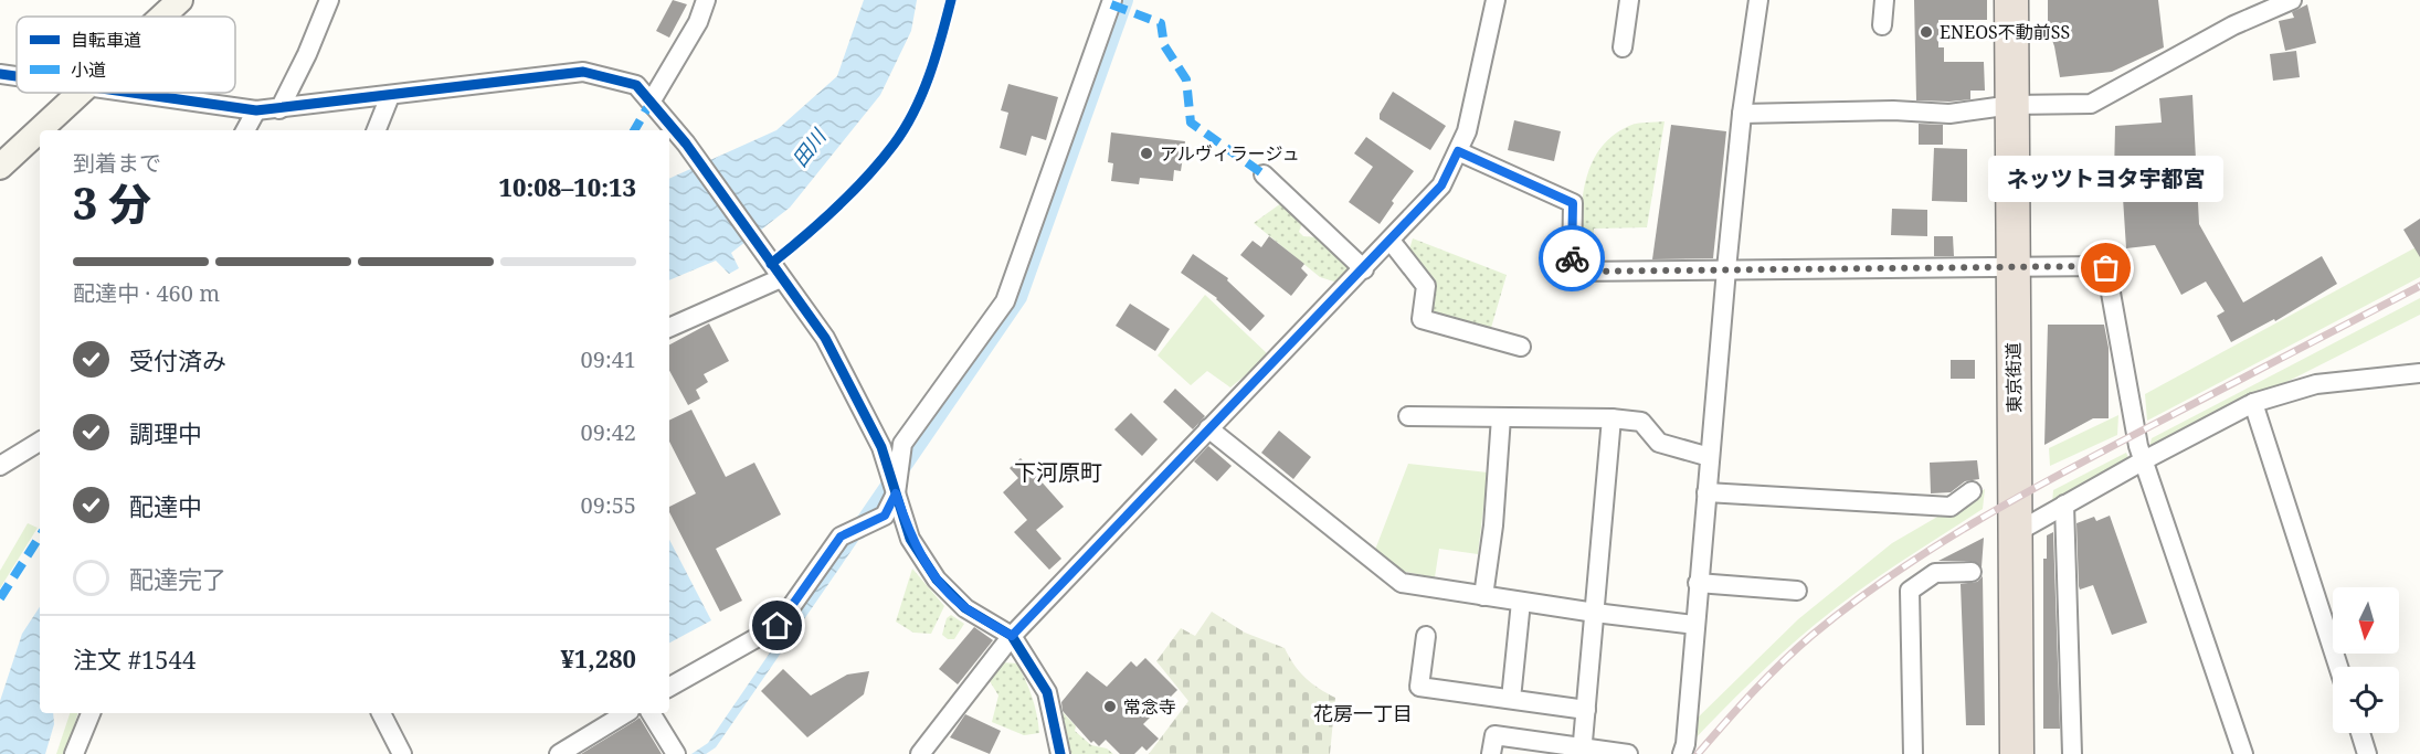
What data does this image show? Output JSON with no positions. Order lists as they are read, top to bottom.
{
  "streets": {
    "highway": ["東京街道"]
  },
  "districts": ["下河原町", "花房一丁目"],
  "water": ["田川"],
  "places": [
    "ENEOS不動前SS",
    "アルヴィラージュ",
    "ネッツトヨタ宇都宮",
    "常念寺"
  ],
  "legend": ["自転車道", "小道"],
  "north": "bottom",
  "page": {
    "heading": ["3 分", "到着まで", "10:08–10:13"],
    "panel": ["注文 #1544", "¥1,280"],
    "bubble": "ネッツトヨタ宇都宮",
    "bar": "配達中 · 460 m",
    "list": [
      ["受付済み", "09:41"],
      ["調理中", "09:42"],
      ["配達中", "09:55"],
      "配達完了"
    ]
  }
}
